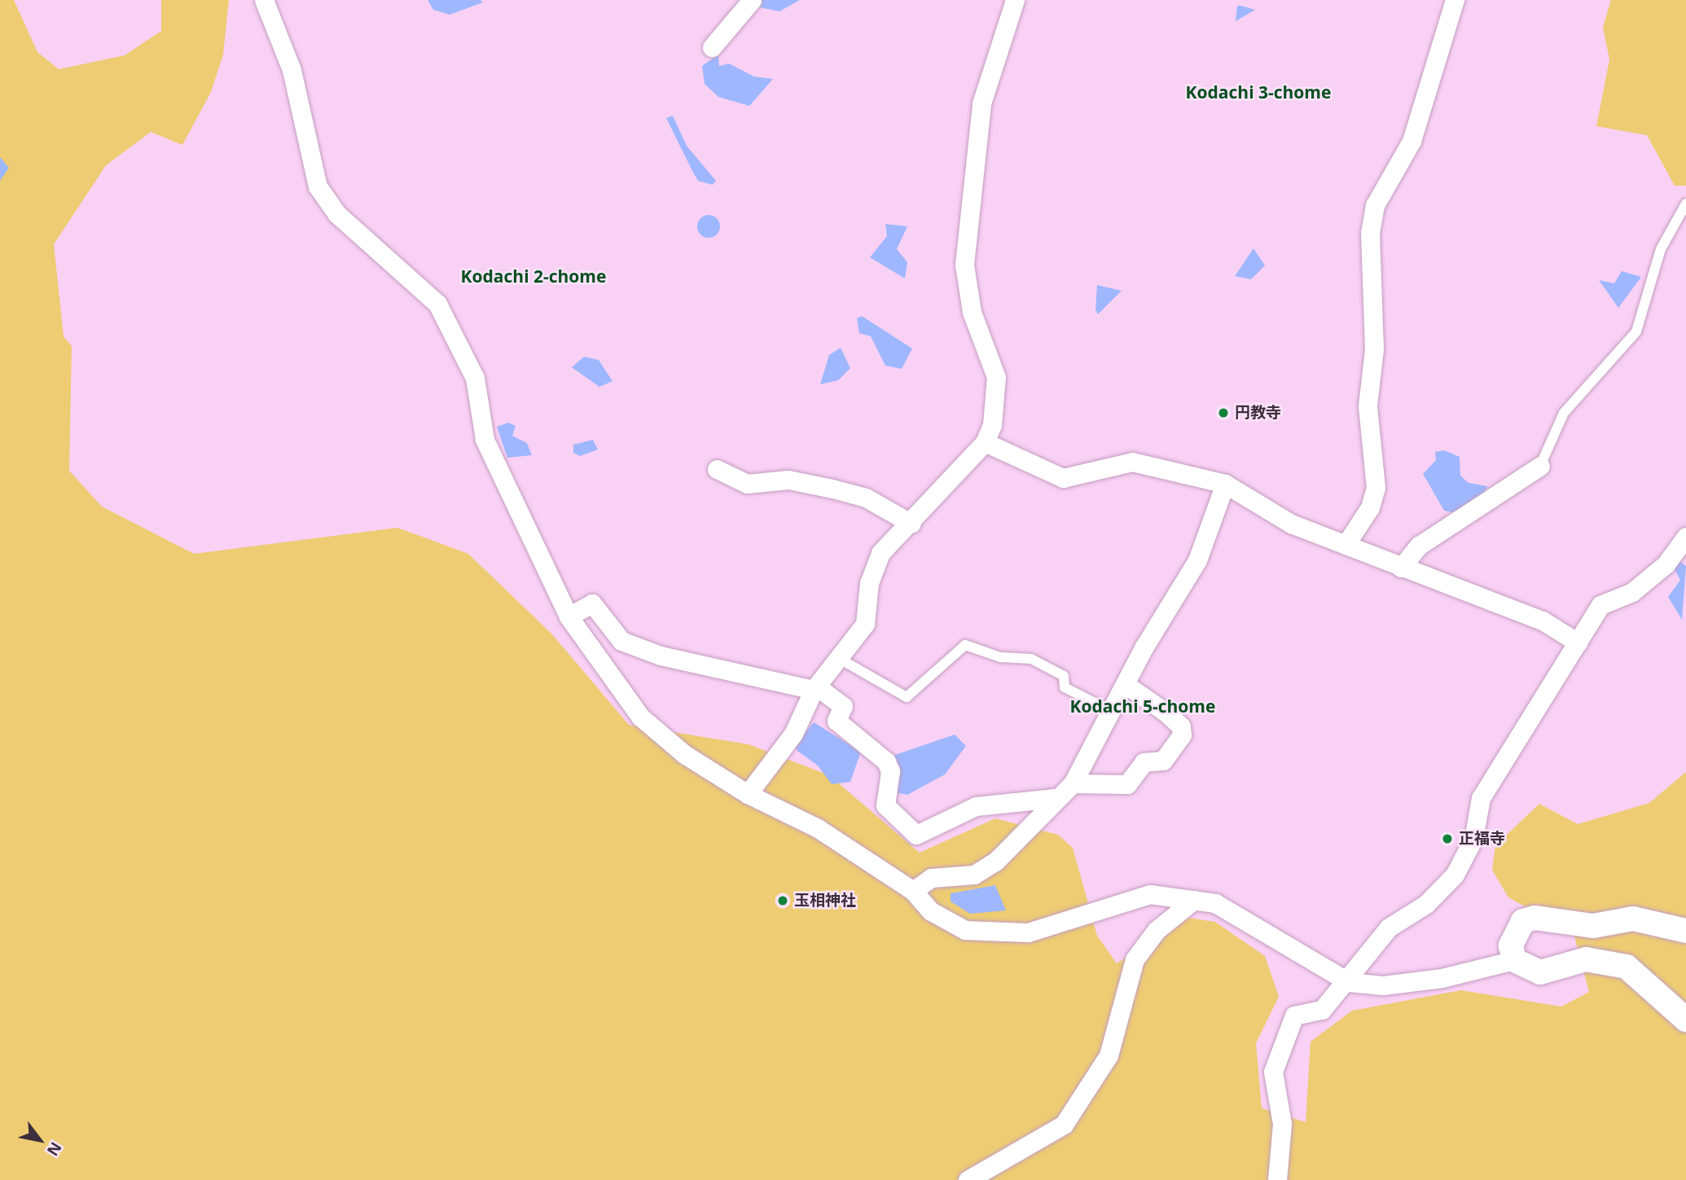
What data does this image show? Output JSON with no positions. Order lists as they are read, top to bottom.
{
  "districts": ["Kodachi 3-chome", "Kodachi 2-chome", "Kodachi 5-chome"],
  "places": ["円教寺", "正福寺", "玉相神社"],
  "north": "bottom right"
}
